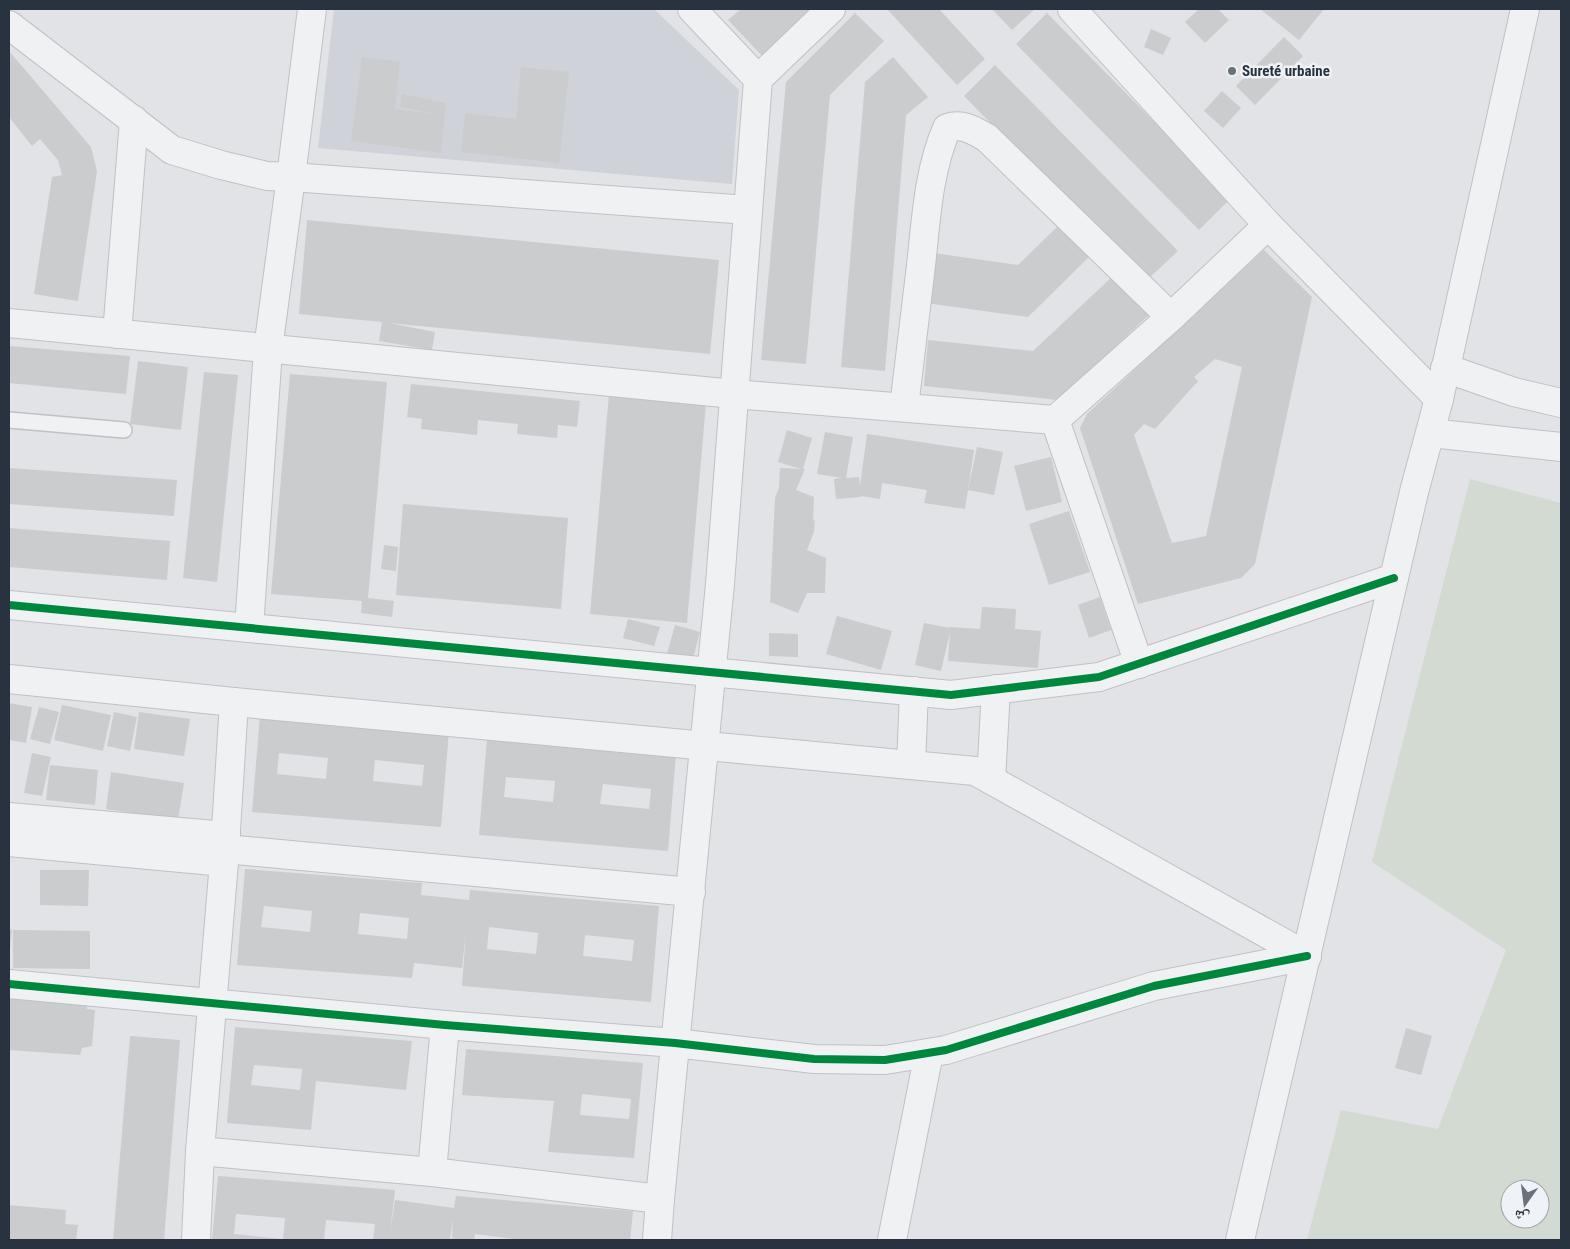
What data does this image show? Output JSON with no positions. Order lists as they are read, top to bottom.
{
  "places": ["Sureté urbaine"],
  "north": "bottom"
}
